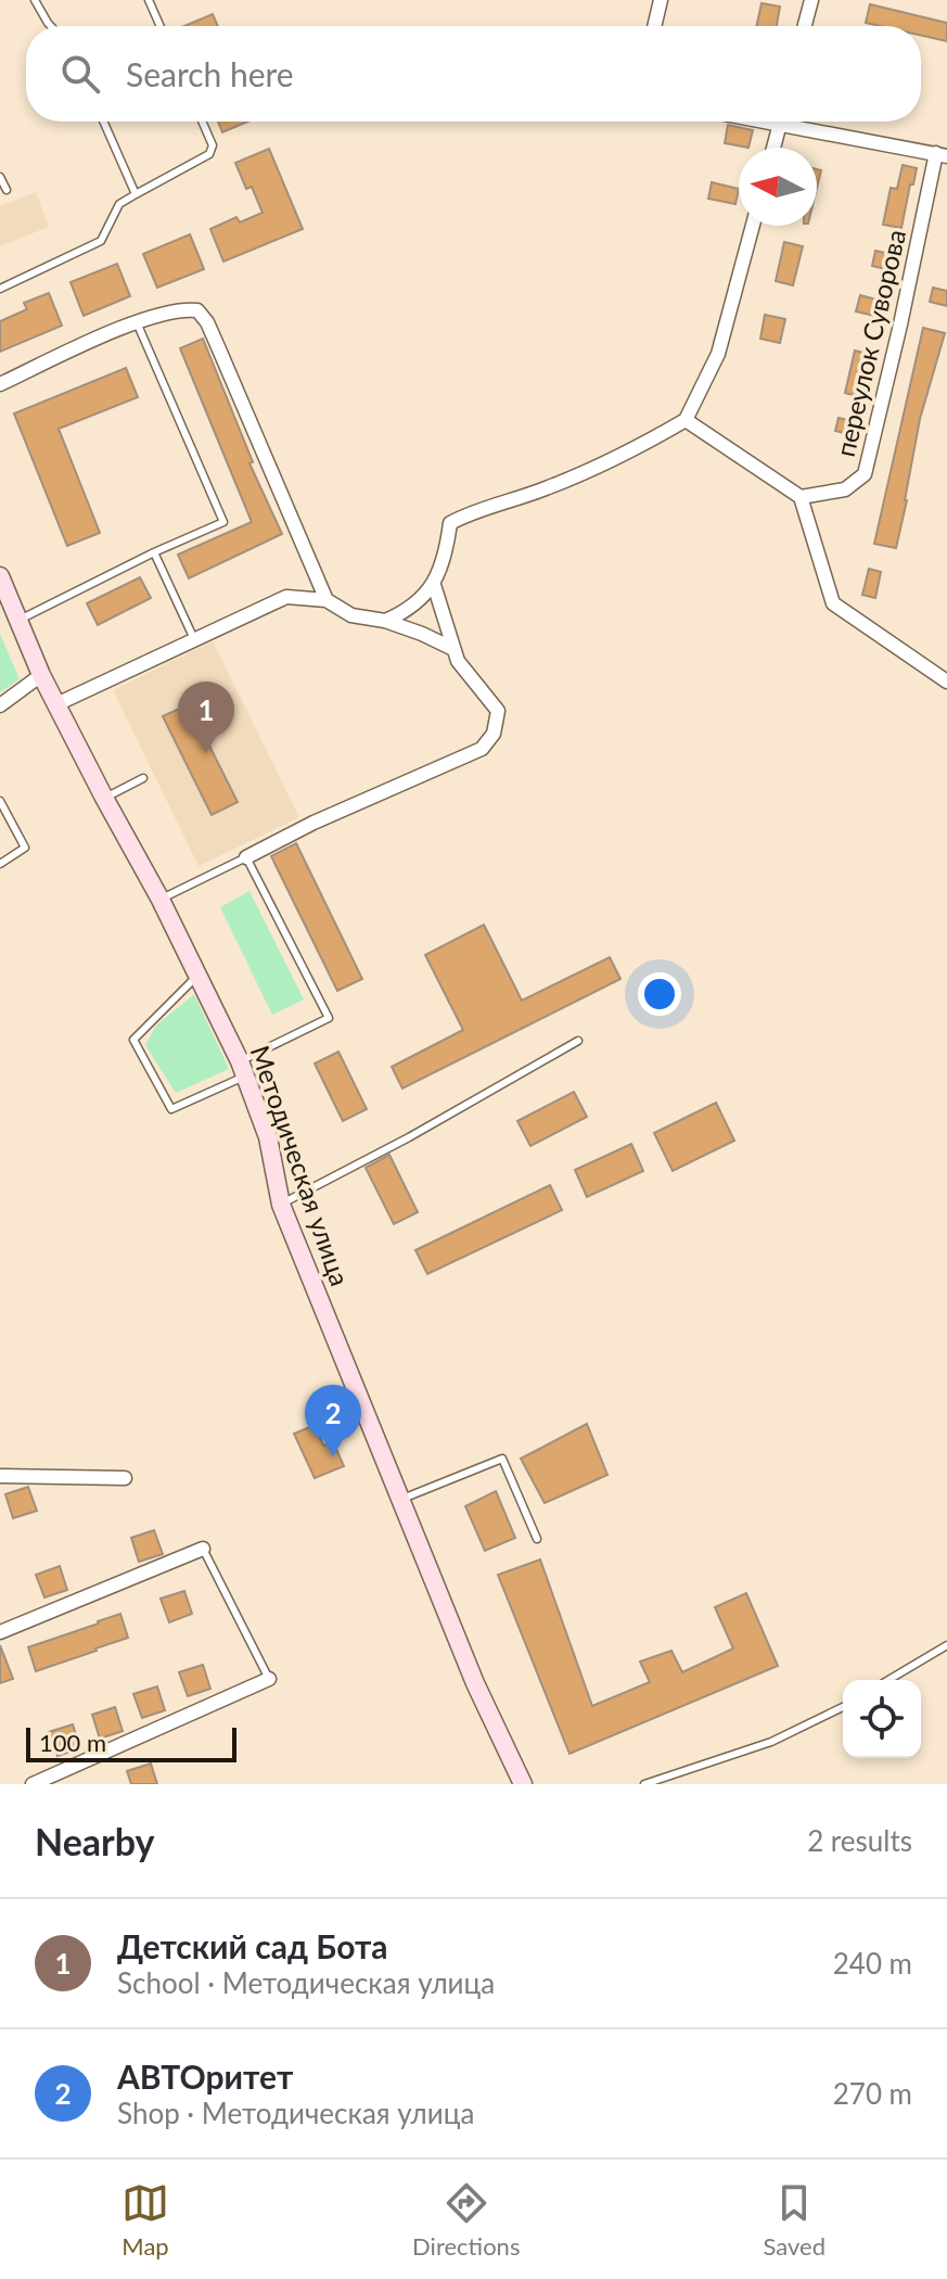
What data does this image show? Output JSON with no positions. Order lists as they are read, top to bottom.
{
  "streets": {
    "main road": ["Методическая улица"],
    "street": ["переулок Суворова"]
  },
  "scale_bar": "100 m",
  "north": "left",
  "page": {
    "search": "Search here",
    "pins": ["1", "2"],
    "scale": "100 m",
    "heading": ["Nearby", "2 results"],
    "list": [
      {
        "mark": "1",
        "name": "Детский сад Бота",
        "note": "School · Методическая улица",
        "value": "240 m"
      },
      {
        "mark": "2",
        "name": "АВТОритет",
        "note": "Shop · Методическая улица",
        "value": "270 m"
      }
    ],
    "nav": ["Map", "Directions", "Saved"]
  }
}
